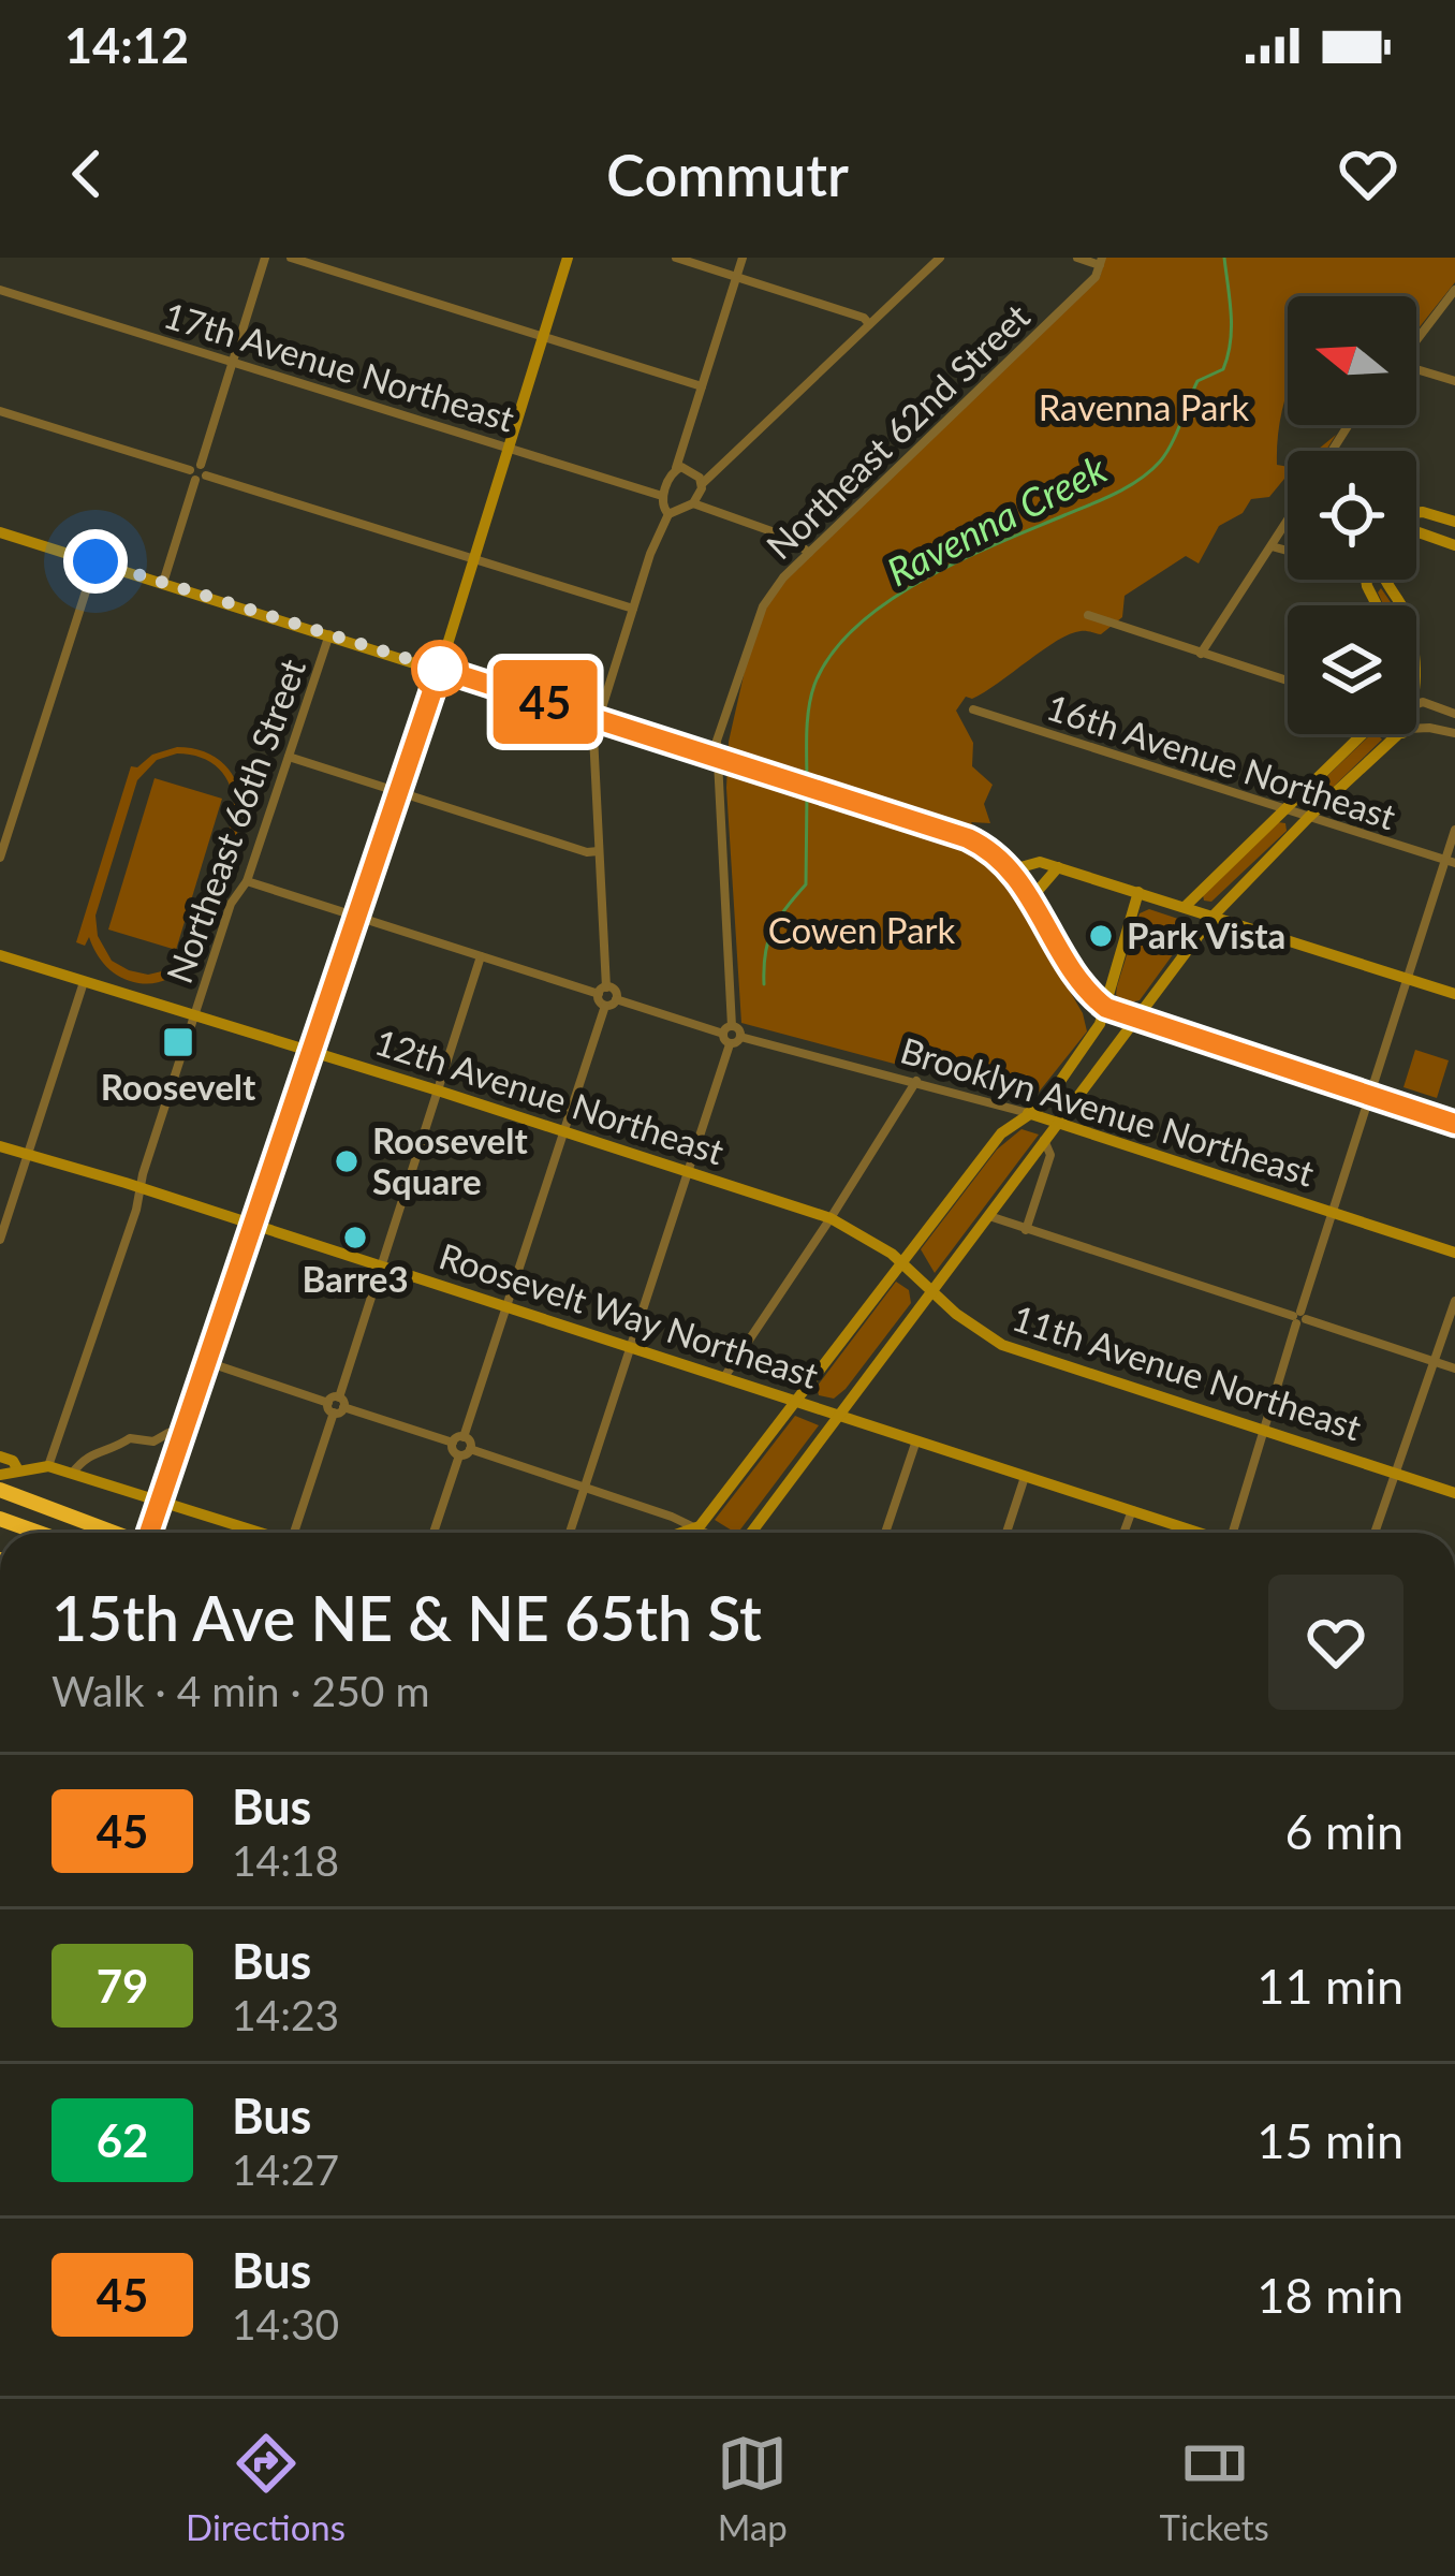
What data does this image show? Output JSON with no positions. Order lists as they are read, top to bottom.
{
  "streets": {
    "main road": [
      "12th Avenue Northeast",
      "Brooklyn Avenue Northeast",
      "Roosevelt Way Northeast",
      "11th Avenue Northeast"
    ],
    "street": [
      "17th Avenue Northeast",
      "Northeast 62nd Street",
      "16th Avenue Northeast",
      "Northeast 66th Street"
    ]
  },
  "crossings": [
    ["Northeast 66th Street", "12th Avenue Northeast"],
    ["Northeast 66th Street", "Roosevelt Way Northeast"],
    ["12th Avenue Northeast", "11th Avenue Northeast"]
  ],
  "water": ["Ravenna Creek"],
  "parks": ["Ravenna Park", "Cowen Park"],
  "places": {
    "other": ["Park Vista", "Roosevelt Square", "Barre3"],
    "transit": ["Roosevelt"]
  },
  "lines": ["bus line 45"],
  "north": "left",
  "page": {
    "status": "14:12",
    "header": "Commutr",
    "on_map": "45",
    "heading": ["15th Ave NE & NE 65th St", "Walk · 4 min · 250 m"],
    "list": [
      {
        "mark": "45",
        "name": "Bus",
        "note": "14:18",
        "value": "6 min"
      },
      {
        "mark": "79",
        "name": "Bus",
        "note": "14:23",
        "value": "11 min"
      },
      {
        "mark": "62",
        "name": "Bus",
        "note": "14:27",
        "value": "15 min"
      },
      {
        "mark": "45",
        "name": "Bus",
        "note": "14:30",
        "value": "18 min"
      }
    ],
    "tabs": ["Directions", "Map", "Tickets"]
  }
}
